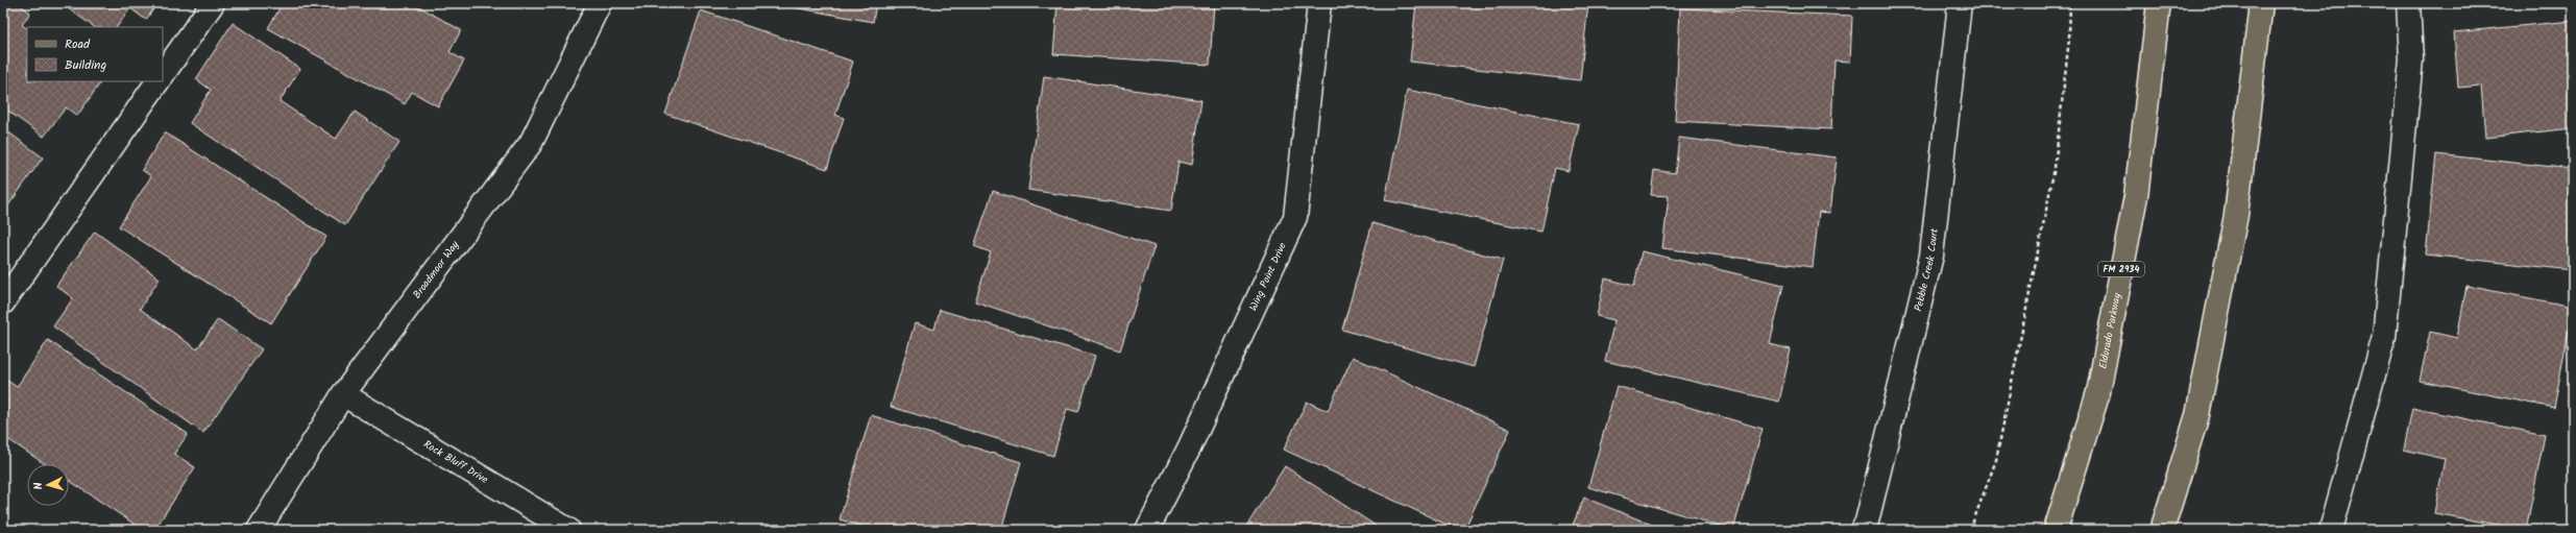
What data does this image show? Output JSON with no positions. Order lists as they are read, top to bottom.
{
  "streets": {
    "main road": ["FM 2934", "Eldorado Parkway"],
    "street": [
      "Pebble Creek Court",
      "Broadmoor Way",
      "Wing Point Drive",
      "Rock Bluff Drive"
    ]
  },
  "crossings": [
    ["Broadmoor Way", "Rock Bluff Drive"]
  ],
  "legend": ["Road", "Building"],
  "north": "left"
}
